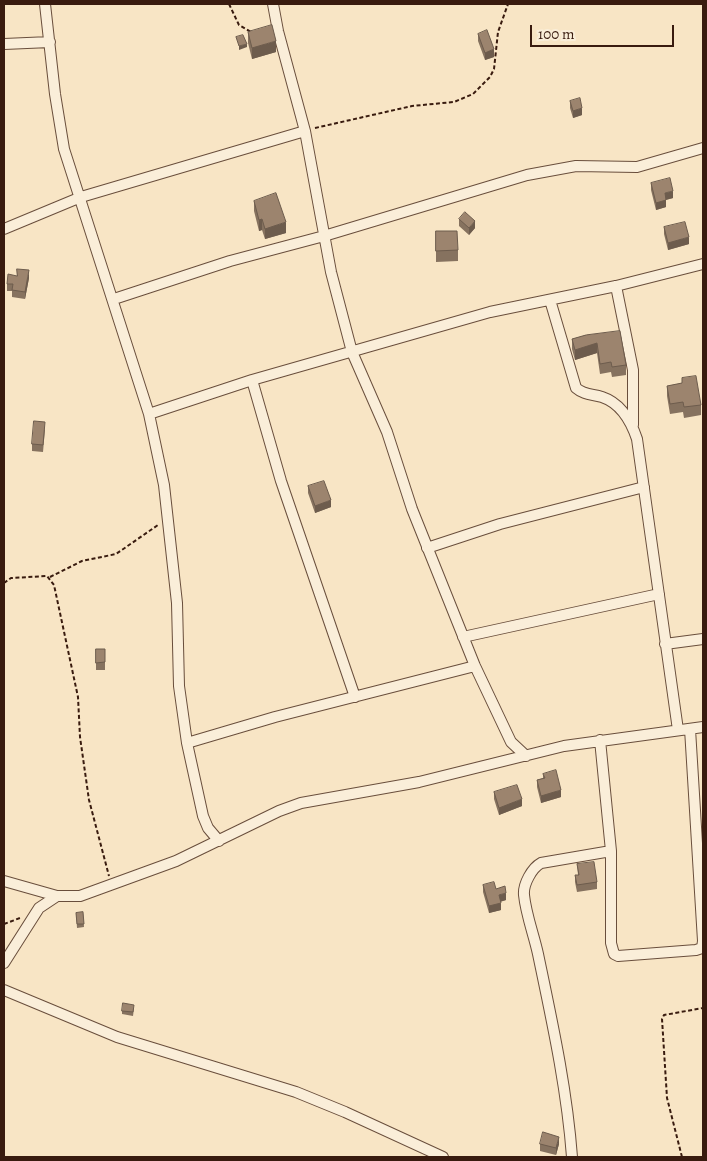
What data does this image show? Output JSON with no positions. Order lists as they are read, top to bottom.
{
  "scale_bar": "100 m"
}
